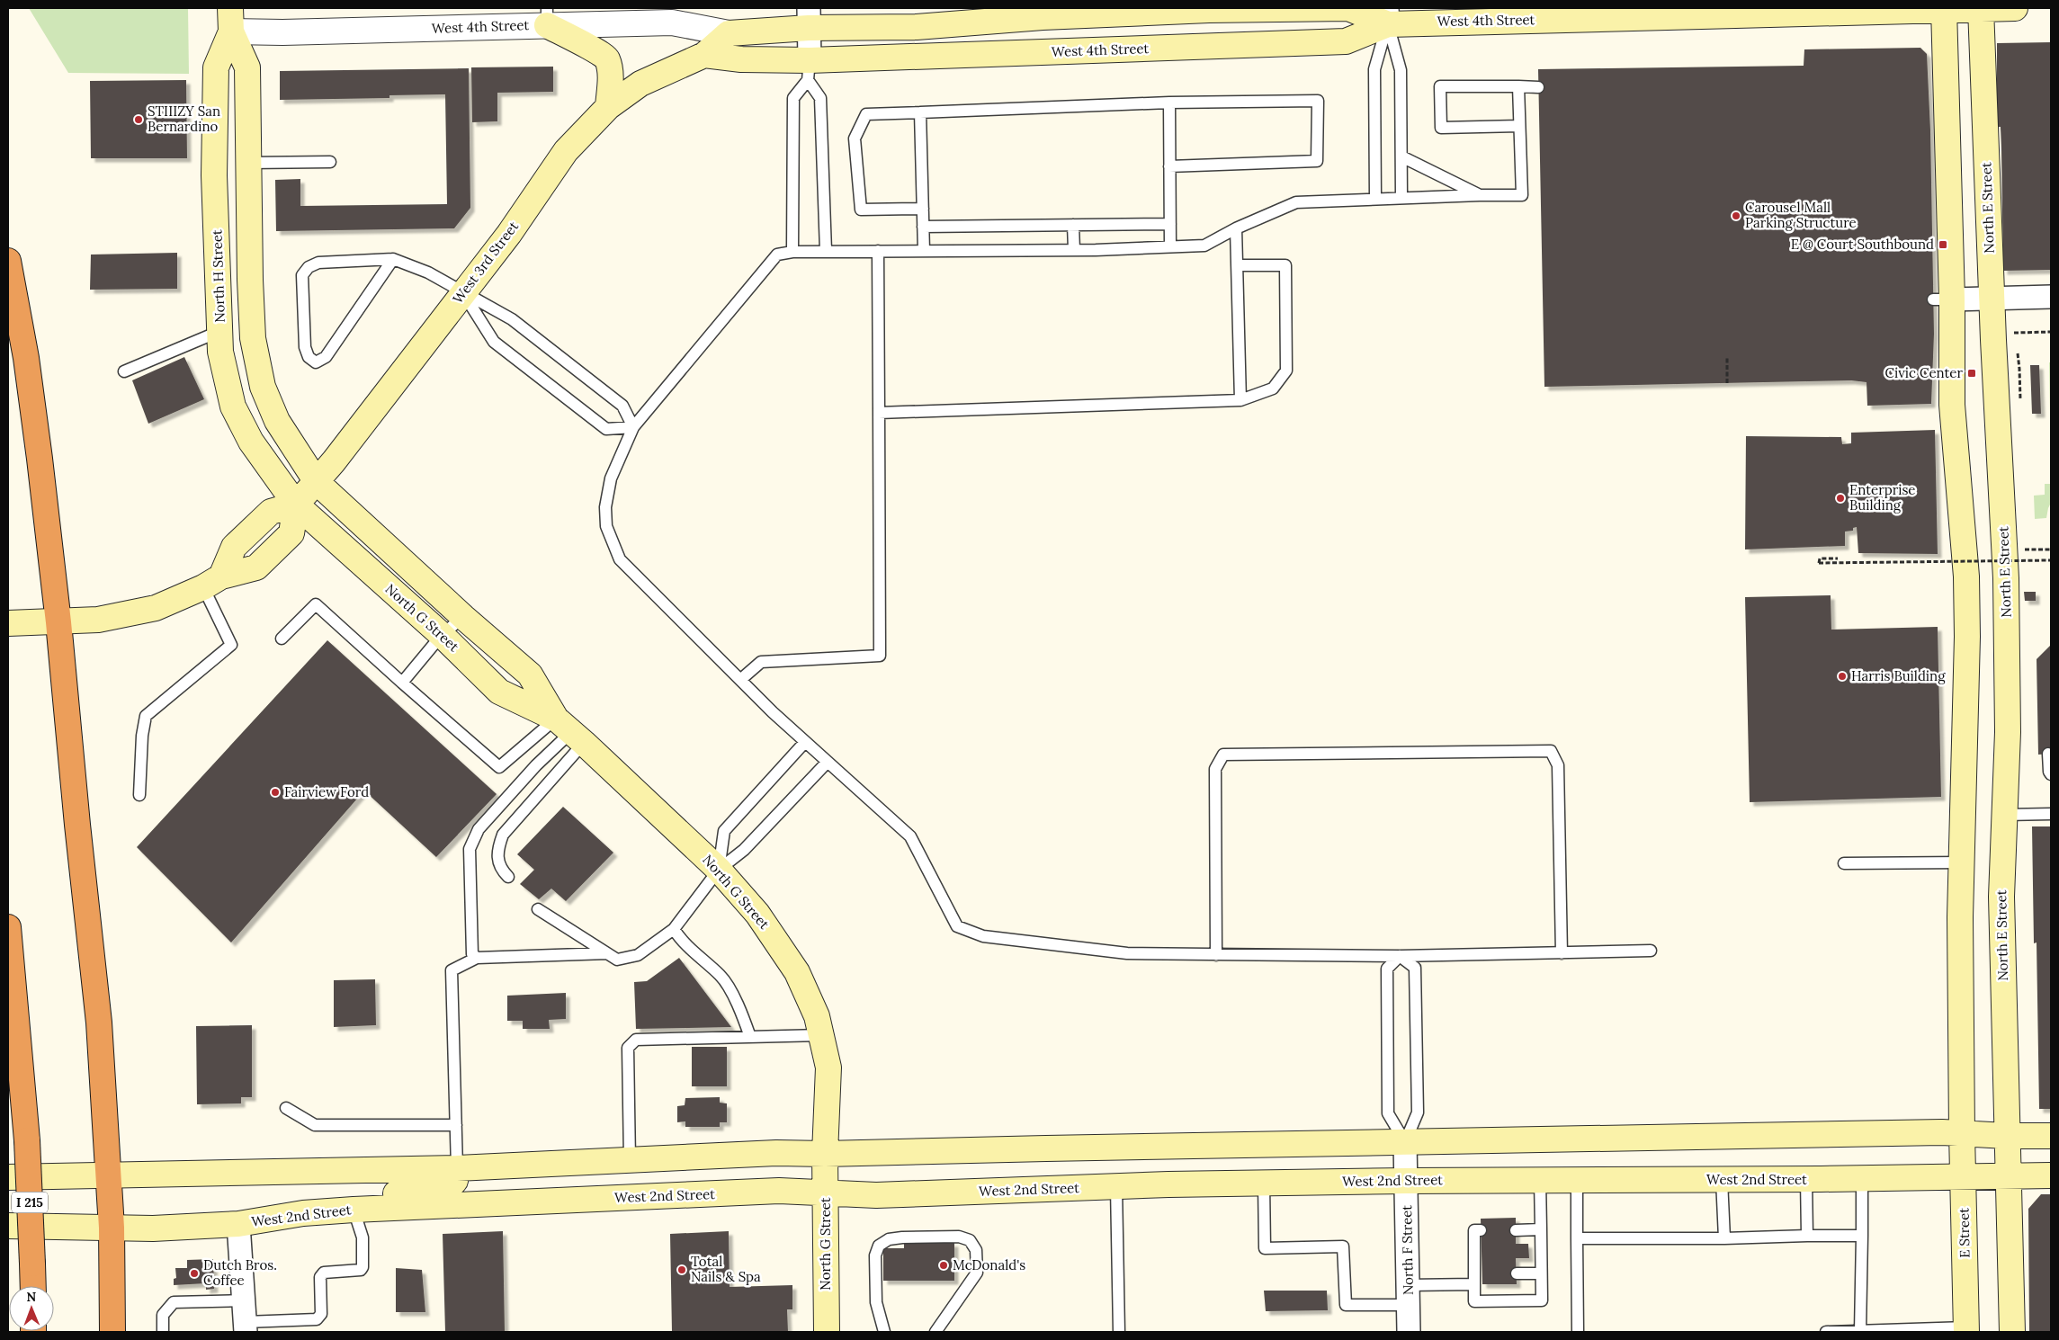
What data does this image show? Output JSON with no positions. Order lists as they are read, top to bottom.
{
  "streets": {
    "highway": ["I 215"],
    "main road": [
      "West 4th Street",
      "North E Street",
      "West 3rd Street",
      "North H Street",
      "North G Street",
      "West 2nd Street",
      "E Street"
    ],
    "street": ["North F Street"]
  },
  "crossings": [
    ["West 4th Street", "North E Street"],
    ["West 4th Street", "West 3rd Street"],
    ["West 4th Street", "North H Street"],
    ["West 3rd Street", "North H Street"],
    ["West 3rd Street", "North G Street"],
    ["North H Street", "North G Street"],
    ["North G Street", "West 2nd Street"],
    ["West 2nd Street", "E Street"],
    ["West 2nd Street", "North F Street"]
  ],
  "places": {
    "other": [
      "STIIIZY San Bernardino",
      "Carousel Mall Parking Structure",
      "Enterprise Building",
      "Harris Building",
      "Fairview Ford",
      "McDonald's",
      "Total Nails & Spa",
      "Dutch Bros. Coffee"
    ],
    "transit": ["E @ Court Southbound", "Civic Center"]
  },
  "north": "top"
}
